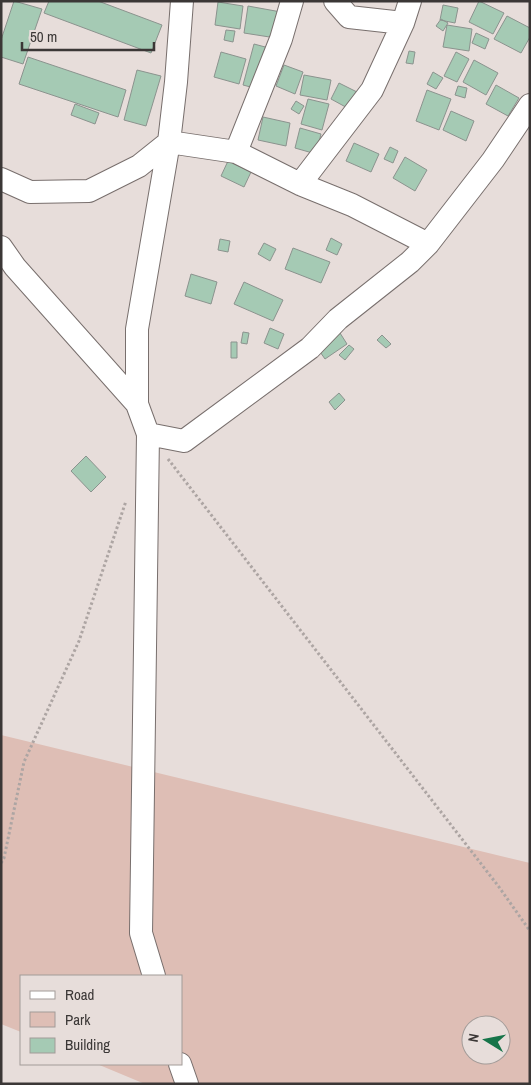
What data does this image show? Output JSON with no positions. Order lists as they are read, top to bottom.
{
  "legend": ["Road", "Park", "Building"],
  "scale_bar": "50 m",
  "north": "left"
}
